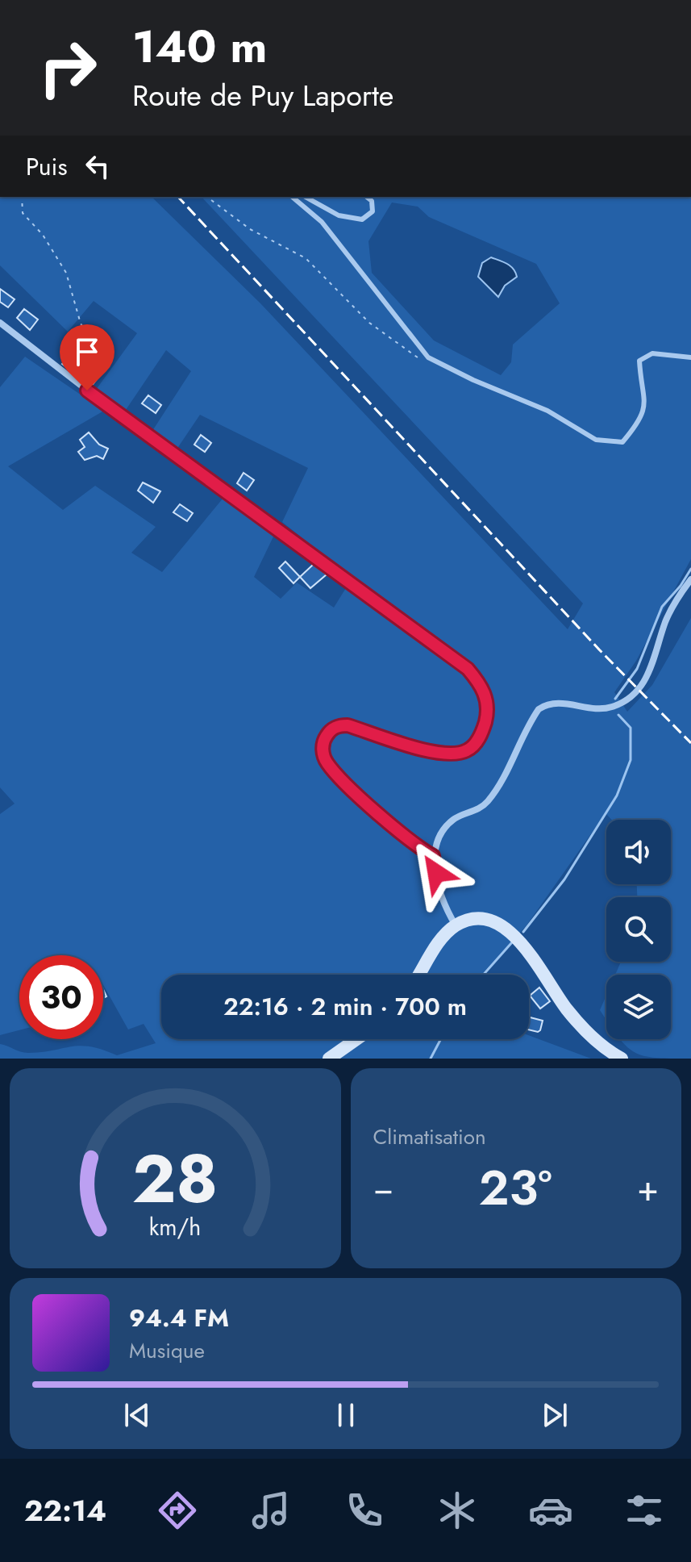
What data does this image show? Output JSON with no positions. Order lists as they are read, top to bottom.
{
  "page": {
    "turn": ["140 m", "Route de Puy Laporte"],
    "then": "Puis",
    "limit": "30",
    "trip": "22:16 · 2 min · 700 m",
    "tile": "Climatisation",
    "heat": ["−", "23°", "+"],
    "song": ["94.4 FM", "Musique"],
    "tabs": "22:14",
    "gauge": ["28", "km/h"]
  }
}
